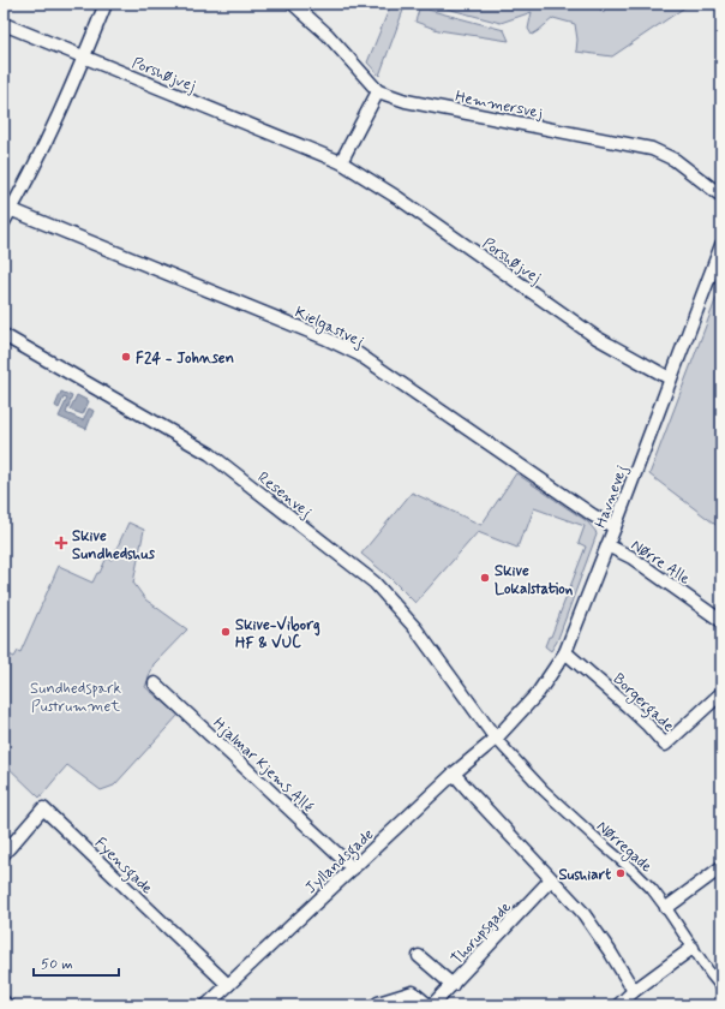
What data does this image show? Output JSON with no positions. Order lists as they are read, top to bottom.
{
  "streets": {
    "street": [
      "Porshøjvej",
      "Hemmersvej",
      "Kielgastvej",
      "Resenvej",
      "Havnevej",
      "Nørre Alle",
      "Borgergade",
      "Hjalmar Kjems Allé",
      "Nørregade",
      "Jyllandsgade",
      "Fyensgade",
      "Thorupsgade"
    ]
  },
  "crossings": [
    ["Porshøjvej", "Havnevej"],
    ["Kielgastvej", "Havnevej"],
    ["Resenvej", "Havnevej"],
    ["Resenvej", "Nørregade"],
    ["Resenvej", "Jyllandsgade"],
    ["Havnevej", "Nørre Alle"],
    ["Havnevej", "Borgergade"],
    ["Havnevej", "Nørregade"],
    ["Havnevej", "Jyllandsgade"],
    ["Hjalmar Kjems Allé", "Jyllandsgade"],
    ["Nørregade", "Jyllandsgade"],
    ["Jyllandsgade", "Fyensgade"]
  ],
  "parks": ["Sundhedspark Pustrummet"],
  "places": {
    "other": [
      "F24 - Johnsen",
      "Skive Lokalstation",
      "Skive-Viborg HF & VUC",
      "Sushiart"
    ],
    "health": ["Skive Sundhedshus"]
  },
  "scale_bar": "50 m"
}
